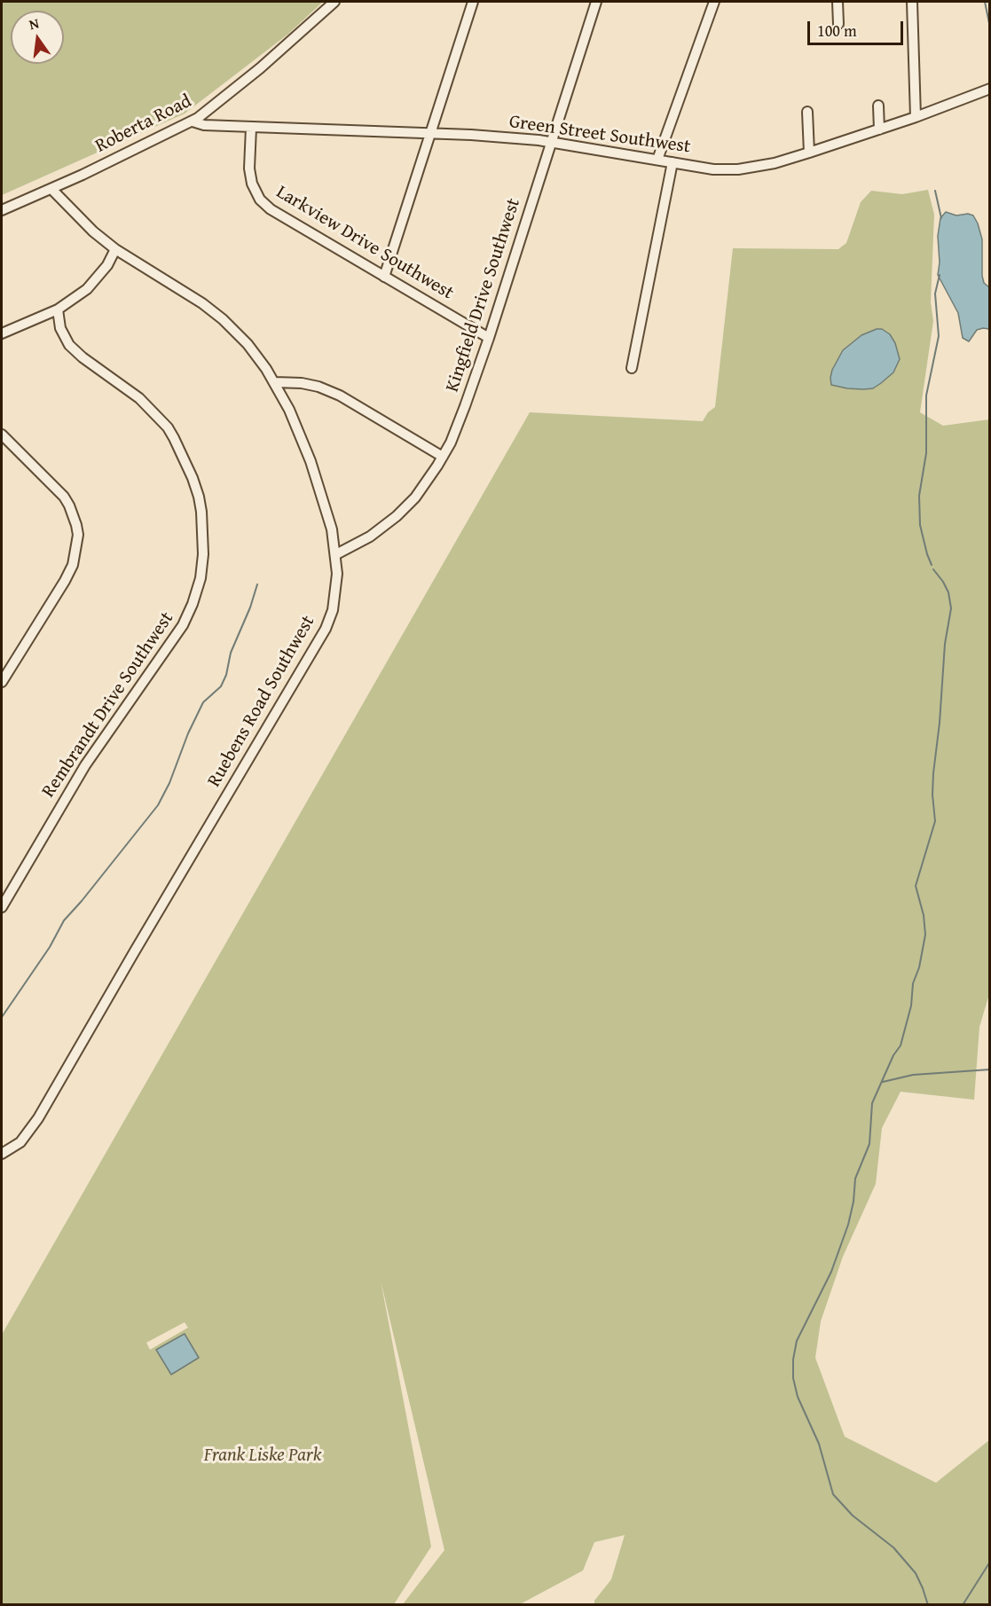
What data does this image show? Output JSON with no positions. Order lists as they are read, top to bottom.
{
  "streets": {
    "street": [
      "Roberta Road",
      "Green Street Southwest",
      "Larkview Drive Southwest",
      "Kingfield Drive Southwest",
      "Ruebens Road Southwest",
      "Rembrandt Drive Southwest"
    ]
  },
  "crossings": [
    ["Roberta Road", "Green Street Southwest"],
    ["Roberta Road", "Ruebens Road Southwest"],
    ["Green Street Southwest", "Larkview Drive Southwest"],
    ["Green Street Southwest", "Kingfield Drive Southwest"],
    ["Larkview Drive Southwest", "Kingfield Drive Southwest"],
    ["Kingfield Drive Southwest", "Ruebens Road Southwest"]
  ],
  "parks": ["Frank Liske Park"],
  "scale_bar": "100 m",
  "north": "top"
}
